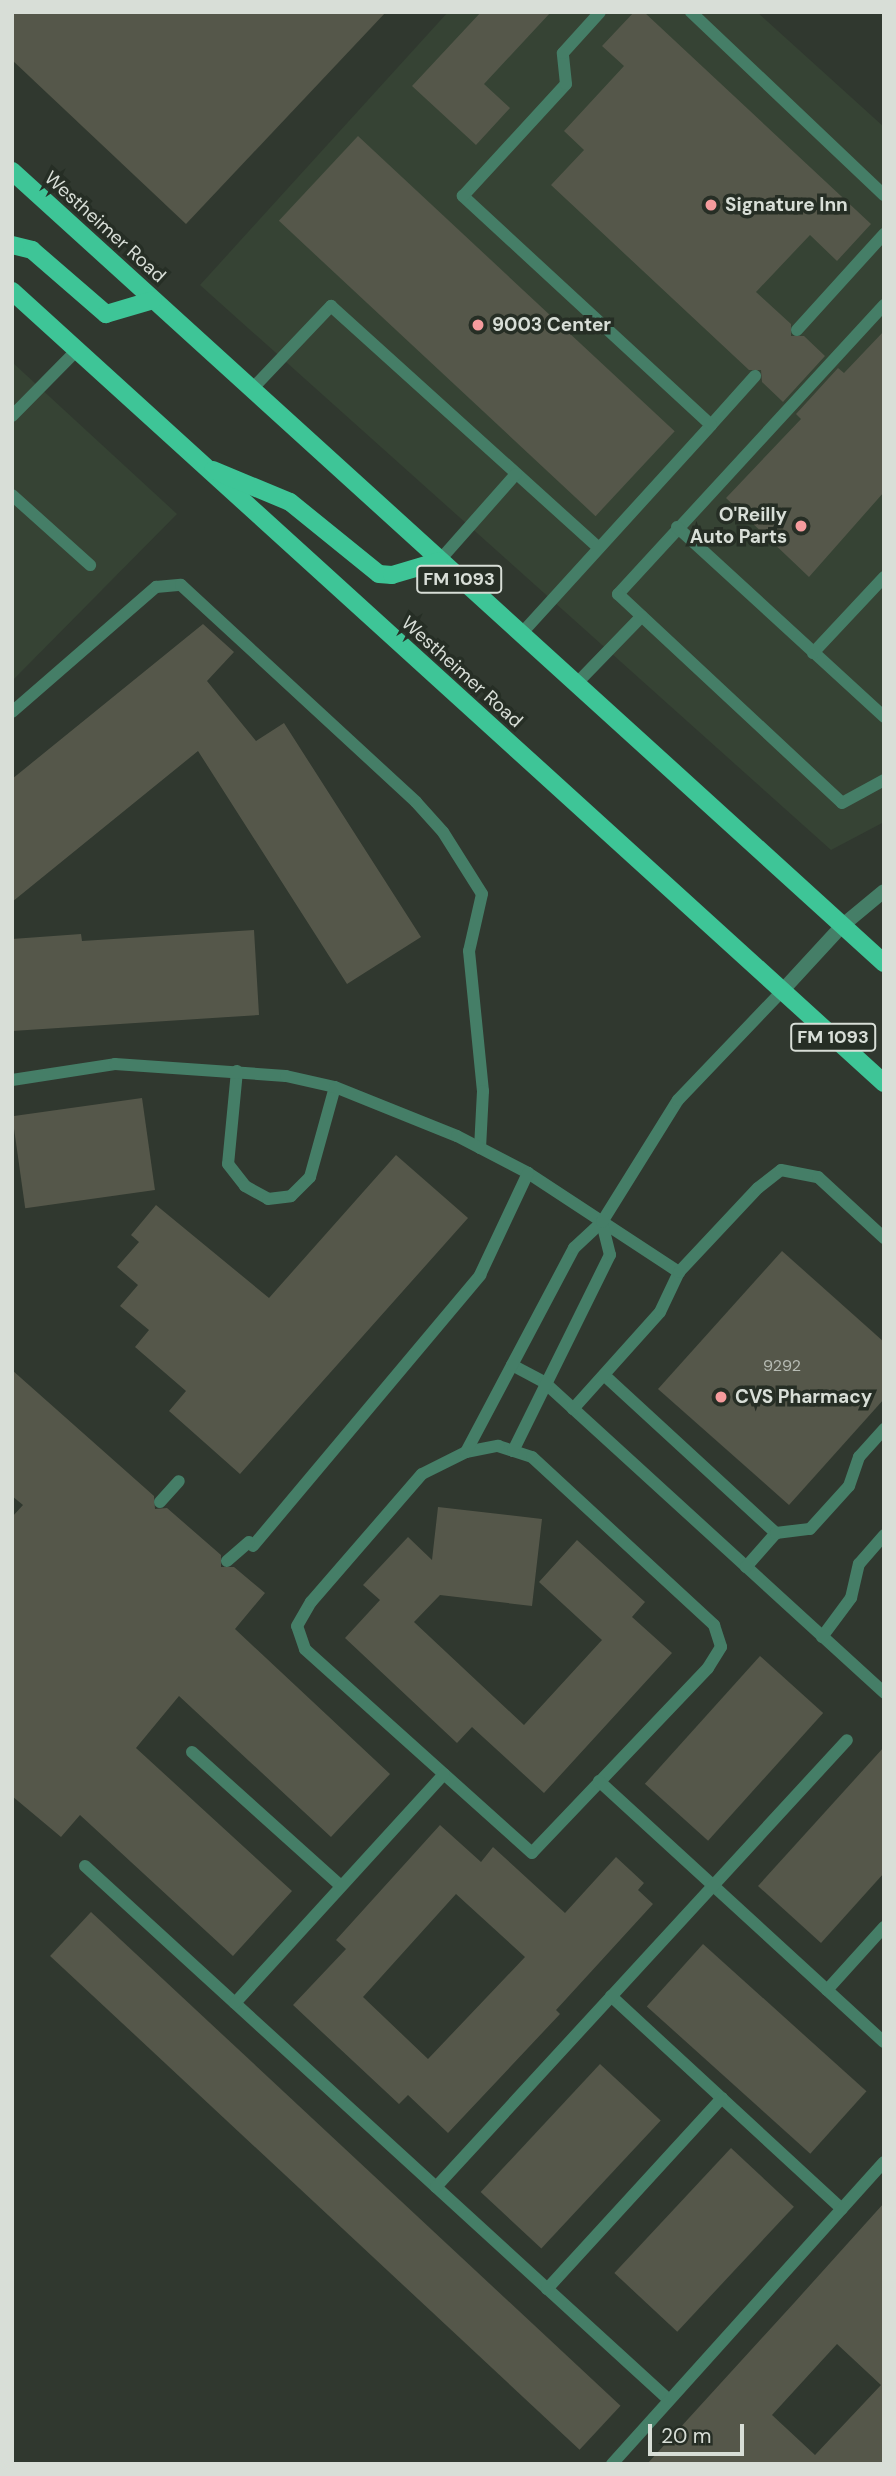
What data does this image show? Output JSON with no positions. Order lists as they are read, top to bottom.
{
  "streets": {
    "main road": ["Westheimer Road", "FM 1093"]
  },
  "places": [
    "Signature Inn",
    "9003 Center",
    "O'Reilly Auto Parts",
    "CVS Pharmacy"
  ],
  "house_numbers": ["9292"],
  "scale_bar": "20 m"
}
